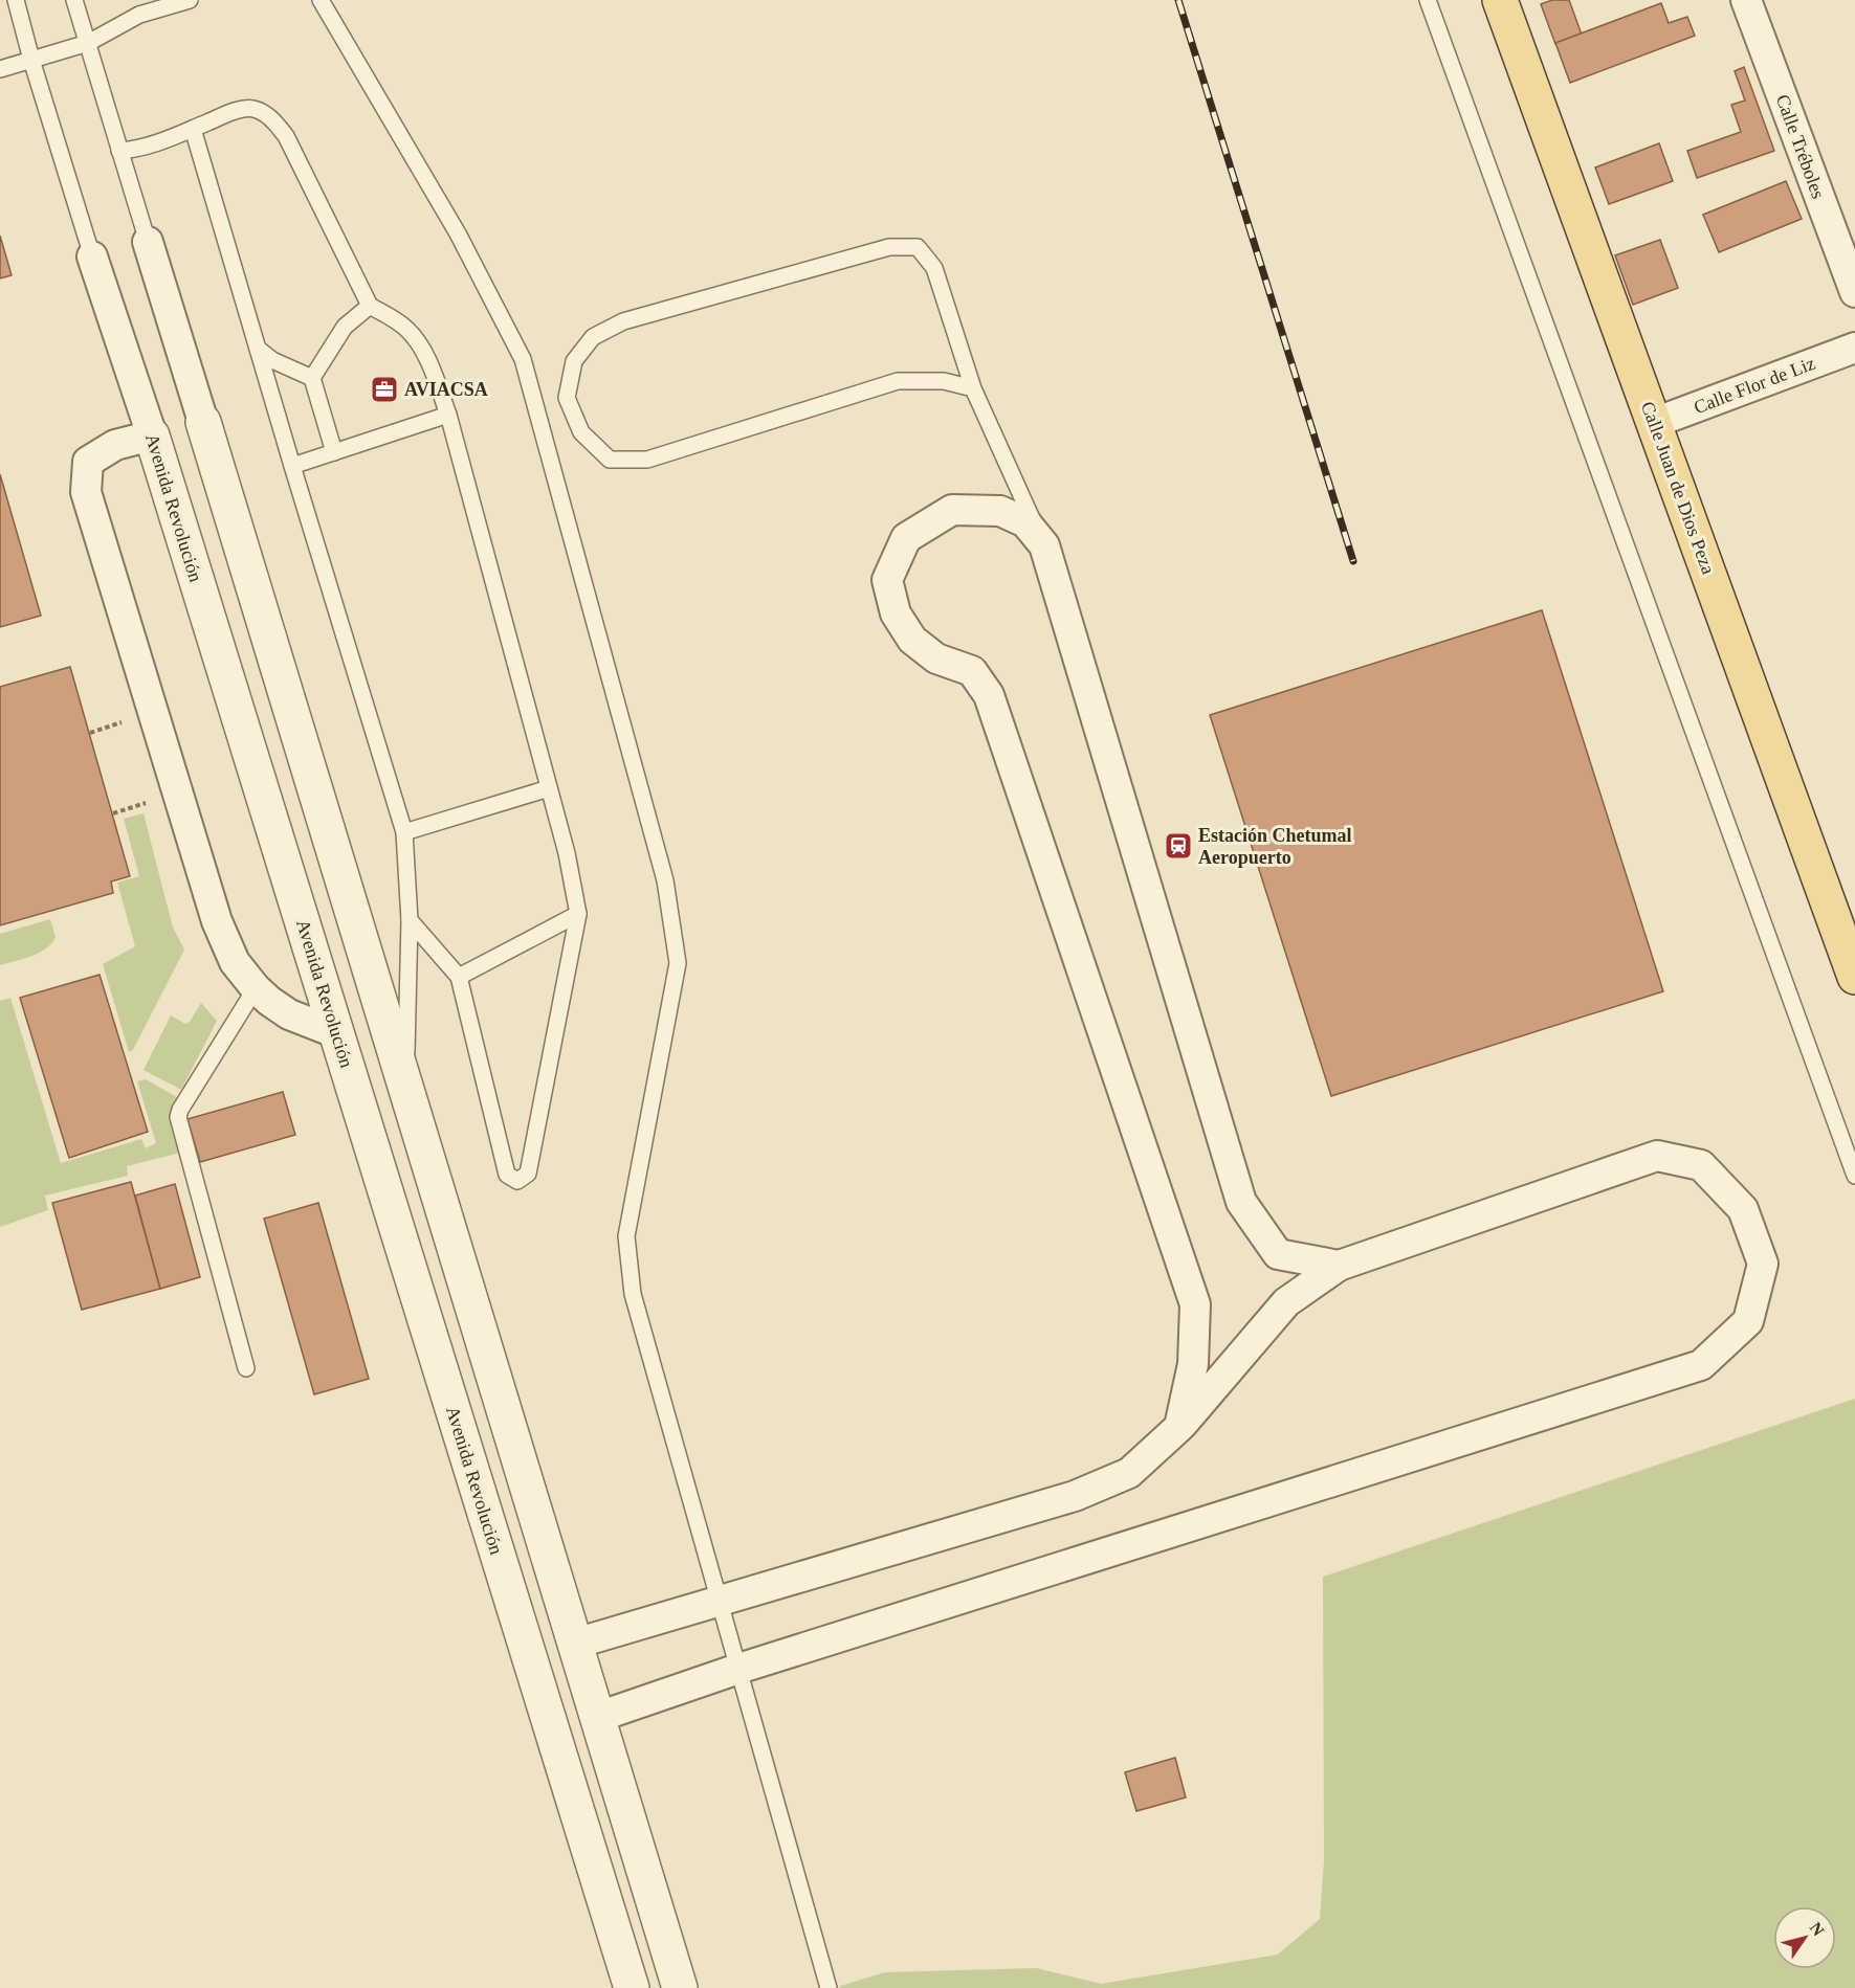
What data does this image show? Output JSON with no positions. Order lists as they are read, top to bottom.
{
  "streets": {
    "main road": ["Calle Juan de Dios Peza"],
    "street": ["Calle Tréboles", "Calle Flor de Liz", "Avenida Revolución"]
  },
  "crossings": [
    ["Calle Flor de Liz", "Calle Juan de Dios Peza"]
  ],
  "places": {
    "office": ["AVIACSA"],
    "station": ["Estación Chetumal Aeropuerto"]
  },
  "north": "top right"
}
